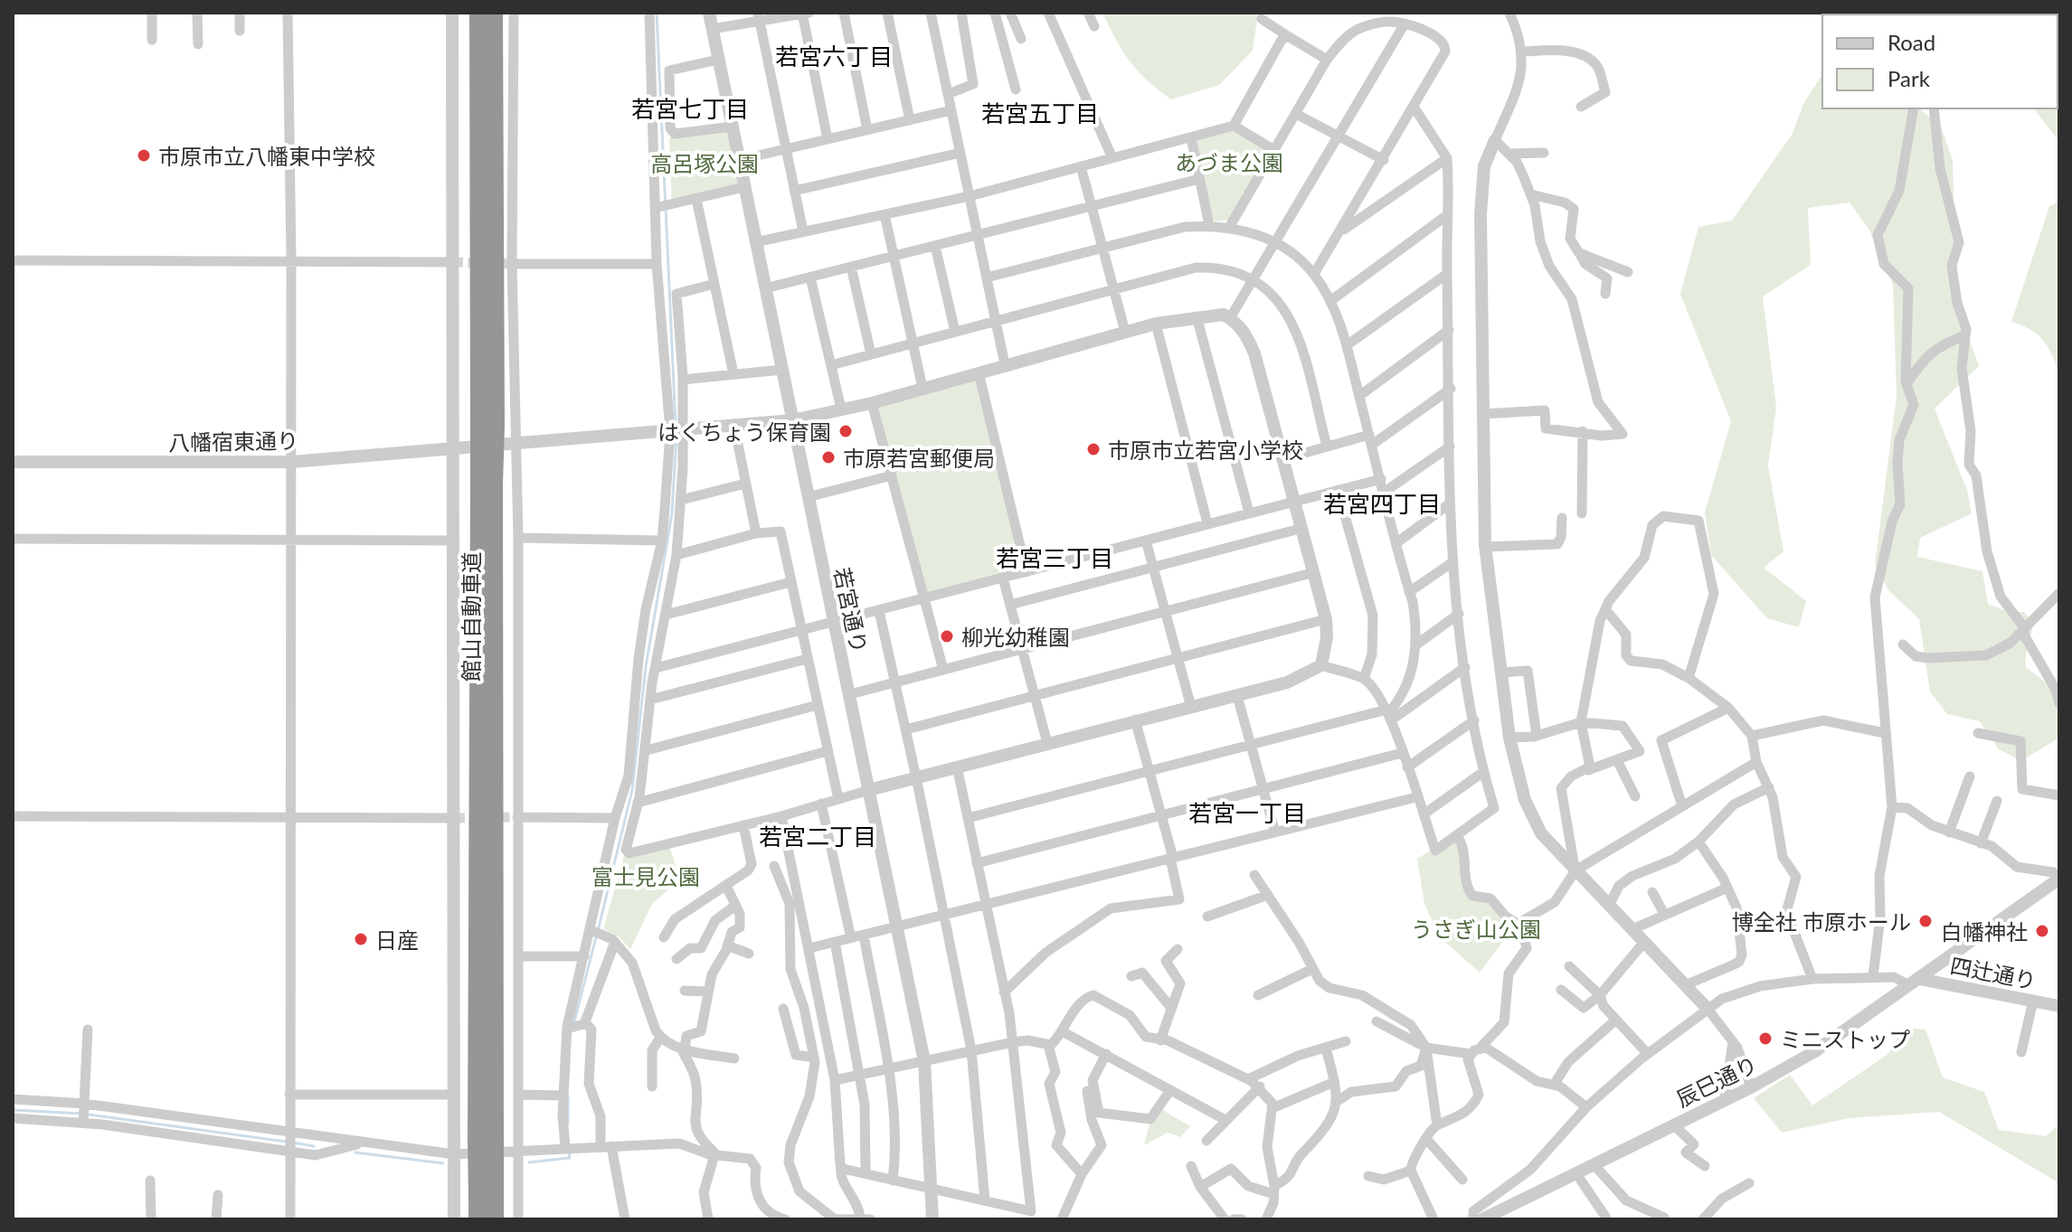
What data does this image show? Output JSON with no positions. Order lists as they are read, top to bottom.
{
  "streets": {
    "highway": ["館山自動車道"],
    "street": [
      "八幡宿東通り",
      "若宮通り",
      "四辻通り",
      "辰巳通り"
    ]
  },
  "crossings": [
    ["四辻通り", "辰巳通り"]
  ],
  "districts": [
    "若宮六丁目",
    "若宮七丁目",
    "若宮五丁目",
    "若宮四丁目",
    "若宮三丁目",
    "若宮一丁目",
    "若宮二丁目"
  ],
  "parks": [
    "あづま公園",
    "高呂塚公園",
    "富士見公園",
    "うさぎ山公園"
  ],
  "places": [
    "市原市立八幡東中学校",
    "はくちょう保育園",
    "市原市立若宮小学校",
    "市原若宮郵便局",
    "柳光幼稚園",
    "博全社 市原ホール",
    "白幡神社",
    "日産",
    "ミニストップ"
  ],
  "legend": ["Road", "Park"]
}
